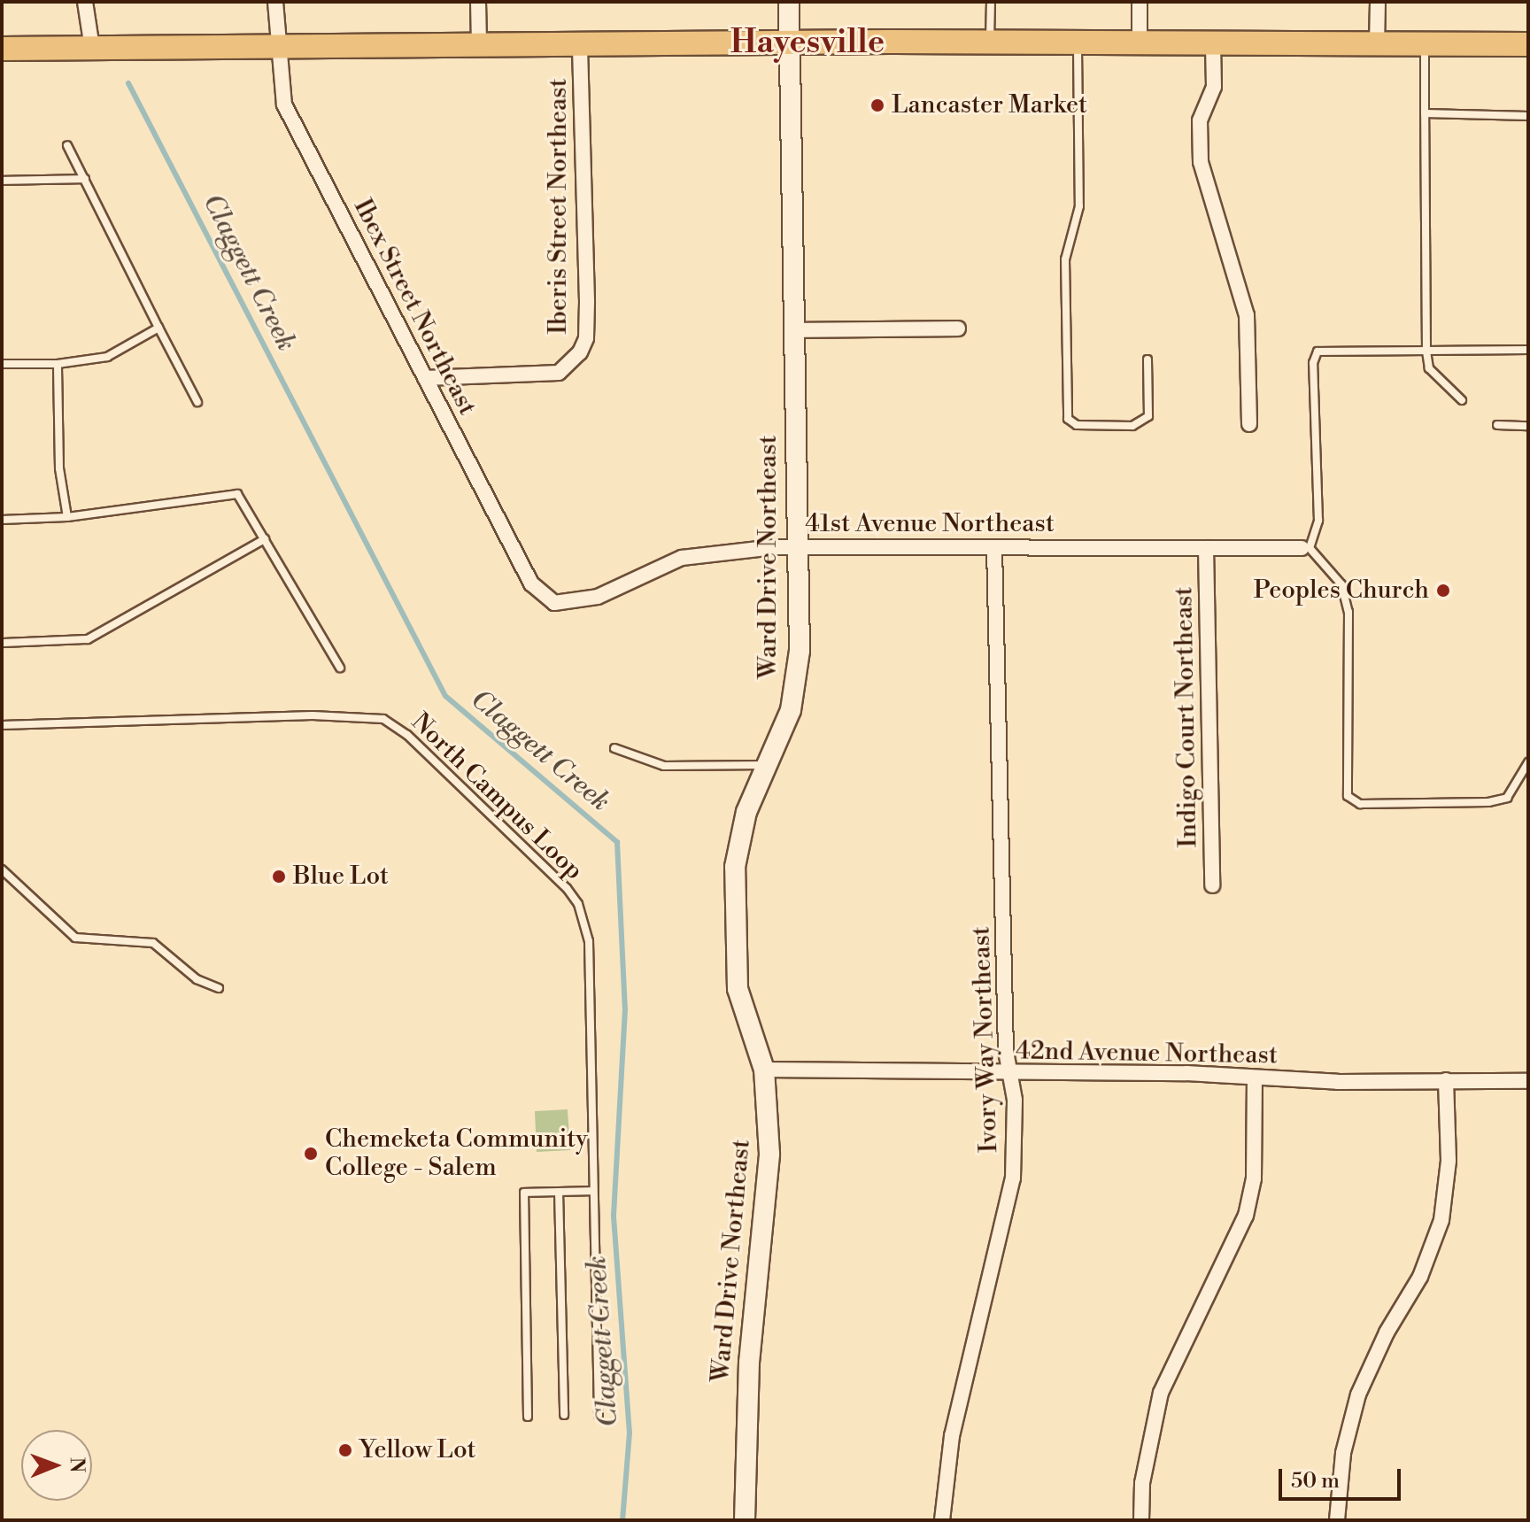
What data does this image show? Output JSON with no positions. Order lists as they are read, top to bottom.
{
  "streets": {
    "street": [
      "Iberis Street Northeast",
      "Ibex Street Northeast",
      "41st Avenue Northeast",
      "Ward Drive Northeast",
      "Indigo Court Northeast",
      "Ivory Way Northeast",
      "42nd Avenue Northeast"
    ],
    "lane": ["North Campus Loop"]
  },
  "crossings": [
    ["Iberis Street Northeast", "Ibex Street Northeast"],
    ["Ibex Street Northeast", "41st Avenue Northeast"],
    ["41st Avenue Northeast", "Ward Drive Northeast"],
    ["41st Avenue Northeast", "Indigo Court Northeast"],
    ["41st Avenue Northeast", "Ivory Way Northeast"],
    ["Ward Drive Northeast", "42nd Avenue Northeast"],
    ["Ivory Way Northeast", "42nd Avenue Northeast"]
  ],
  "districts": ["Hayesville"],
  "water": ["Claggett Creek"],
  "places": [
    "Lancaster Market",
    "Peoples Church",
    "Blue Lot",
    "Chemeketa Community College - Salem",
    "Yellow Lot"
  ],
  "scale_bar": "50 m",
  "north": "right"
}
